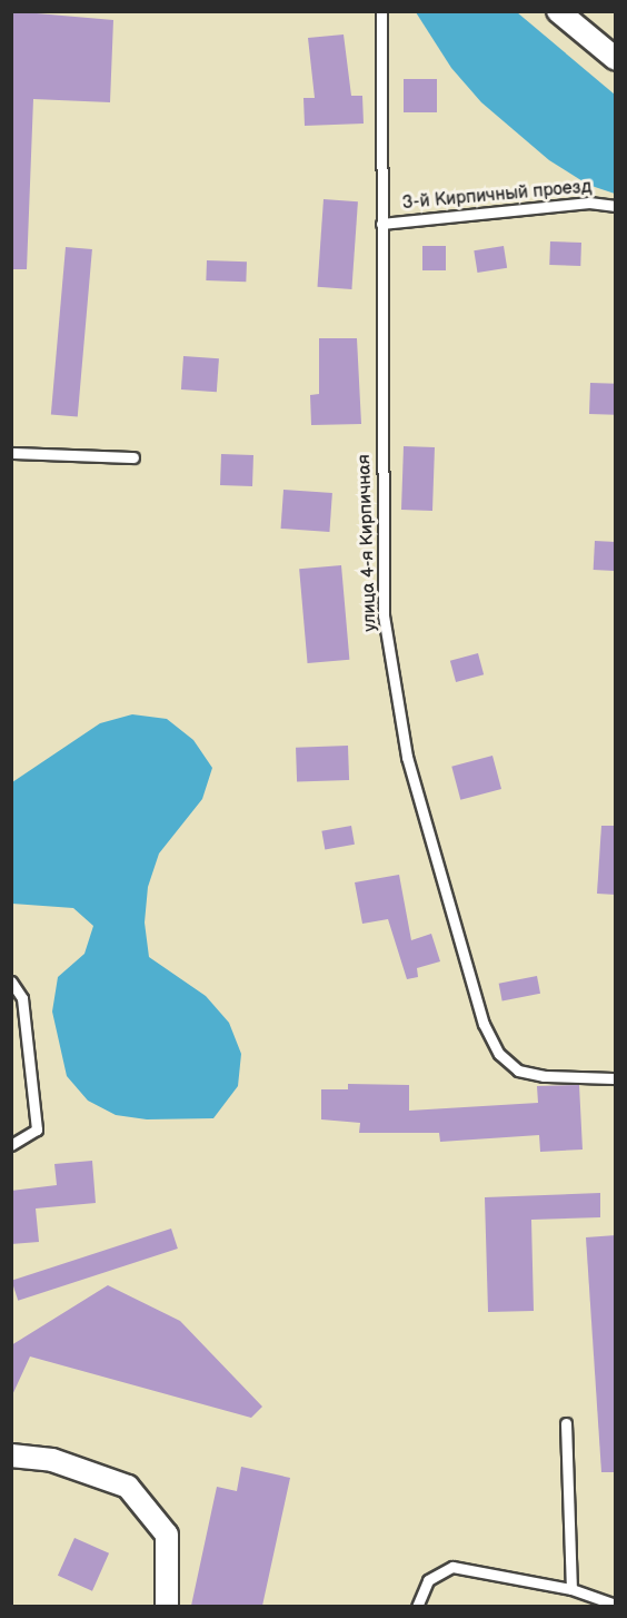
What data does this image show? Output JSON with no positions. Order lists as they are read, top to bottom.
{
  "streets": {
    "lane": ["3-й Кирпичный проезд", "улица 4-я Кирпичная"]
  },
  "crossings": [
    ["3-й Кирпичный проезд", "улица 4-я Кирпичная"]
  ]
}
